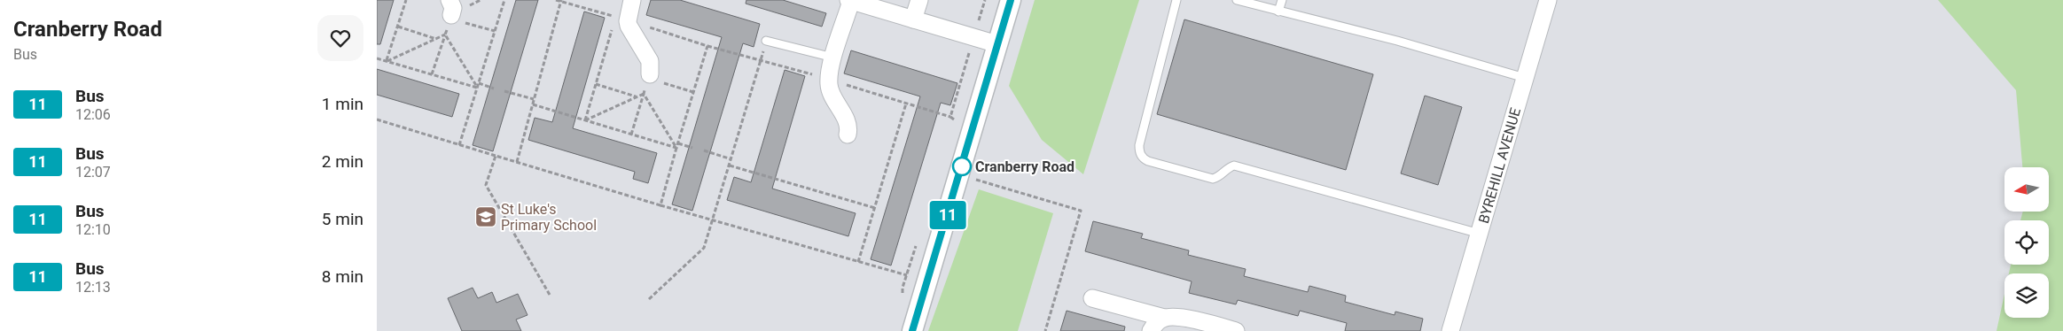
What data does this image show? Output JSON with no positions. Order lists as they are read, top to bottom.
{
  "streets": {
    "street": ["BYREHILL AVENUE"]
  },
  "places": {
    "other": ["Cranberry Road"],
    "school or university": ["St Luke's Primary School"]
  },
  "lines": ["bus line 11"],
  "north": "left",
  "page": {
    "heading": ["Cranberry Road", "Bus"],
    "on_map": "11",
    "list": [
      {
        "mark": "11",
        "name": "Bus",
        "note": "12:06",
        "value": "1 min"
      },
      {
        "mark": "11",
        "name": "Bus",
        "note": "12:07",
        "value": "2 min"
      },
      {
        "mark": "11",
        "name": "Bus",
        "note": "12:10",
        "value": "5 min"
      },
      {
        "mark": "11",
        "name": "Bus",
        "note": "12:13",
        "value": "8 min"
      }
    ]
  }
}
